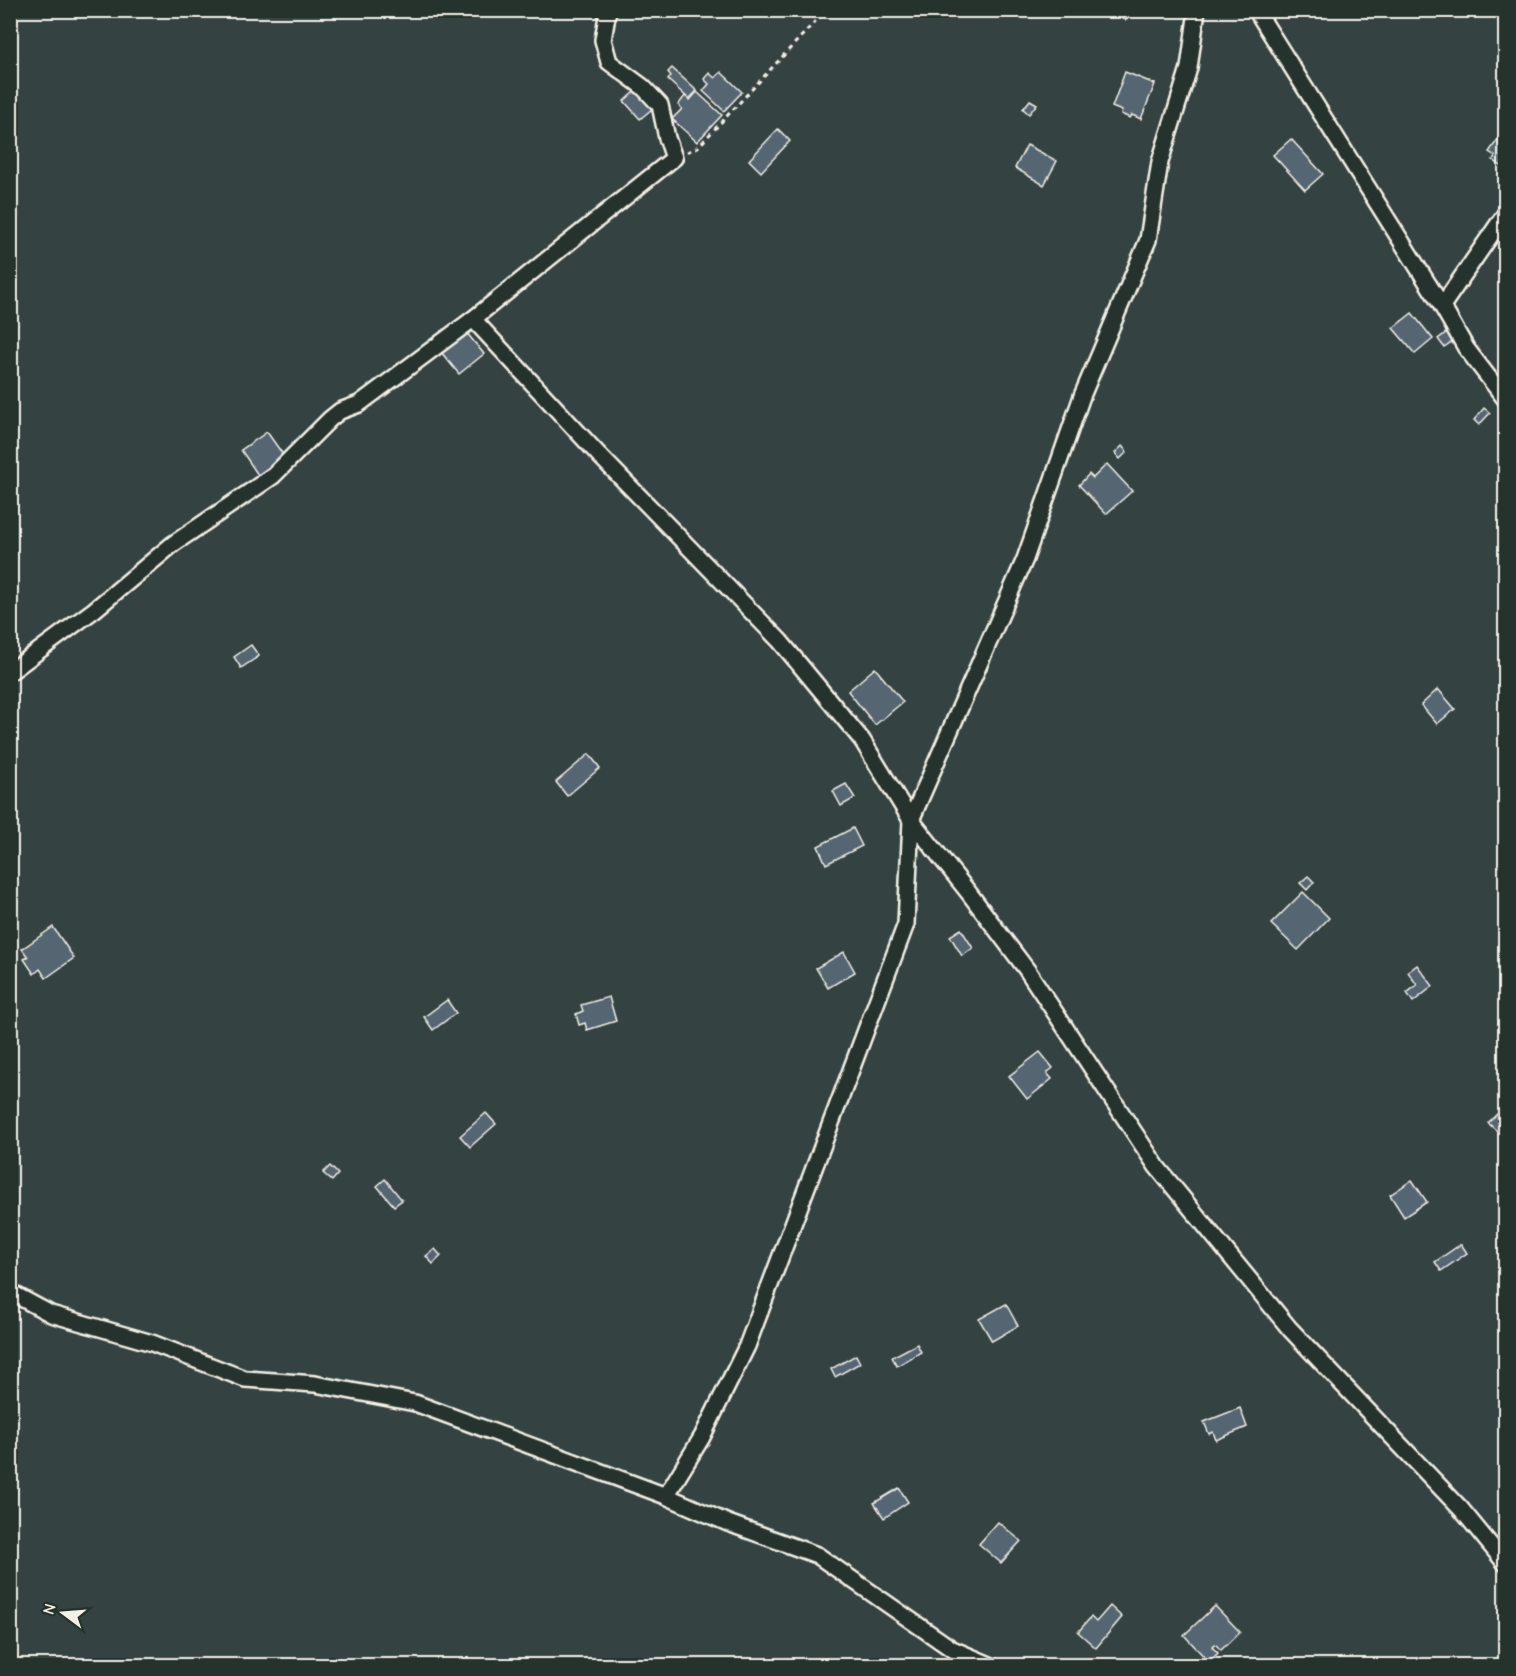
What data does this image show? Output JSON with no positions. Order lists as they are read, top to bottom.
{
  "north": "left"
}
